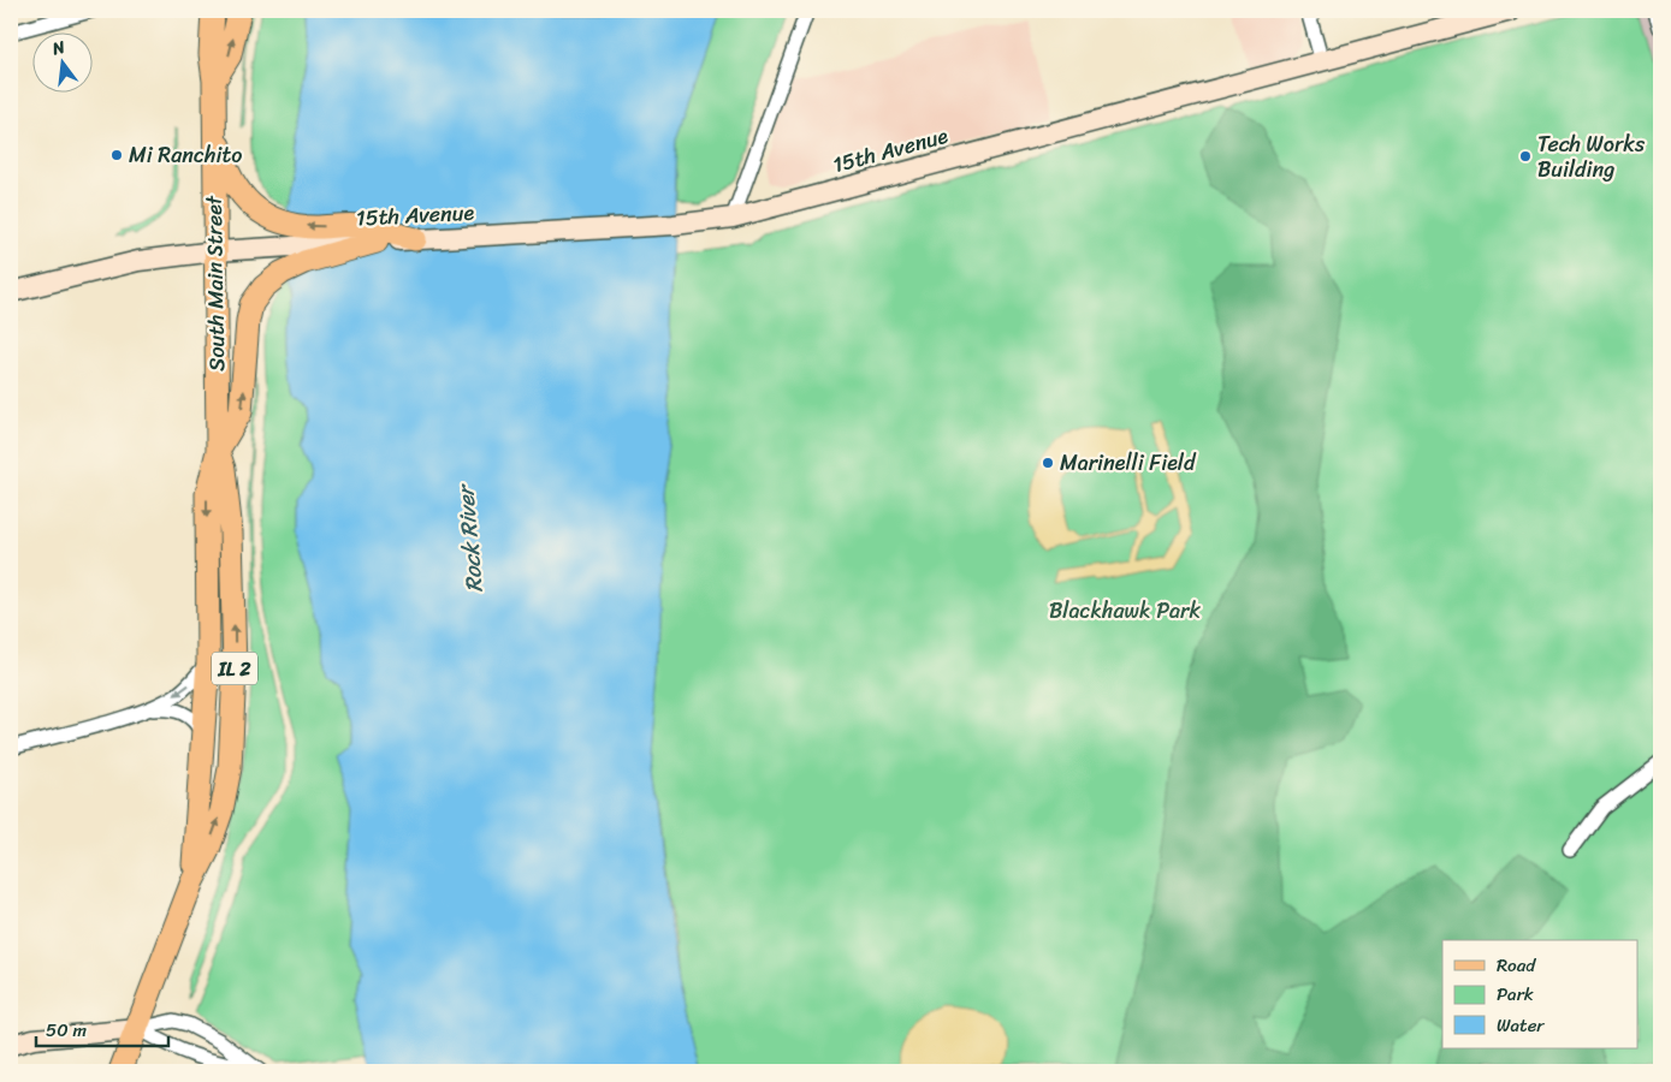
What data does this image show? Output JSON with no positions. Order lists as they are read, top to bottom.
{
  "streets": {
    "main road": ["15th Avenue", "South Main Street", "IL 2"]
  },
  "crossings": [
    ["15th Avenue", "South Main Street"]
  ],
  "water": ["Rock River"],
  "parks": ["Blackhawk Park"],
  "places": ["Mi Ranchito", "Tech Works Building", "Marinelli Field"],
  "legend": ["Road", "Park", "Water"],
  "scale_bar": "50 m",
  "north": "top"
}
